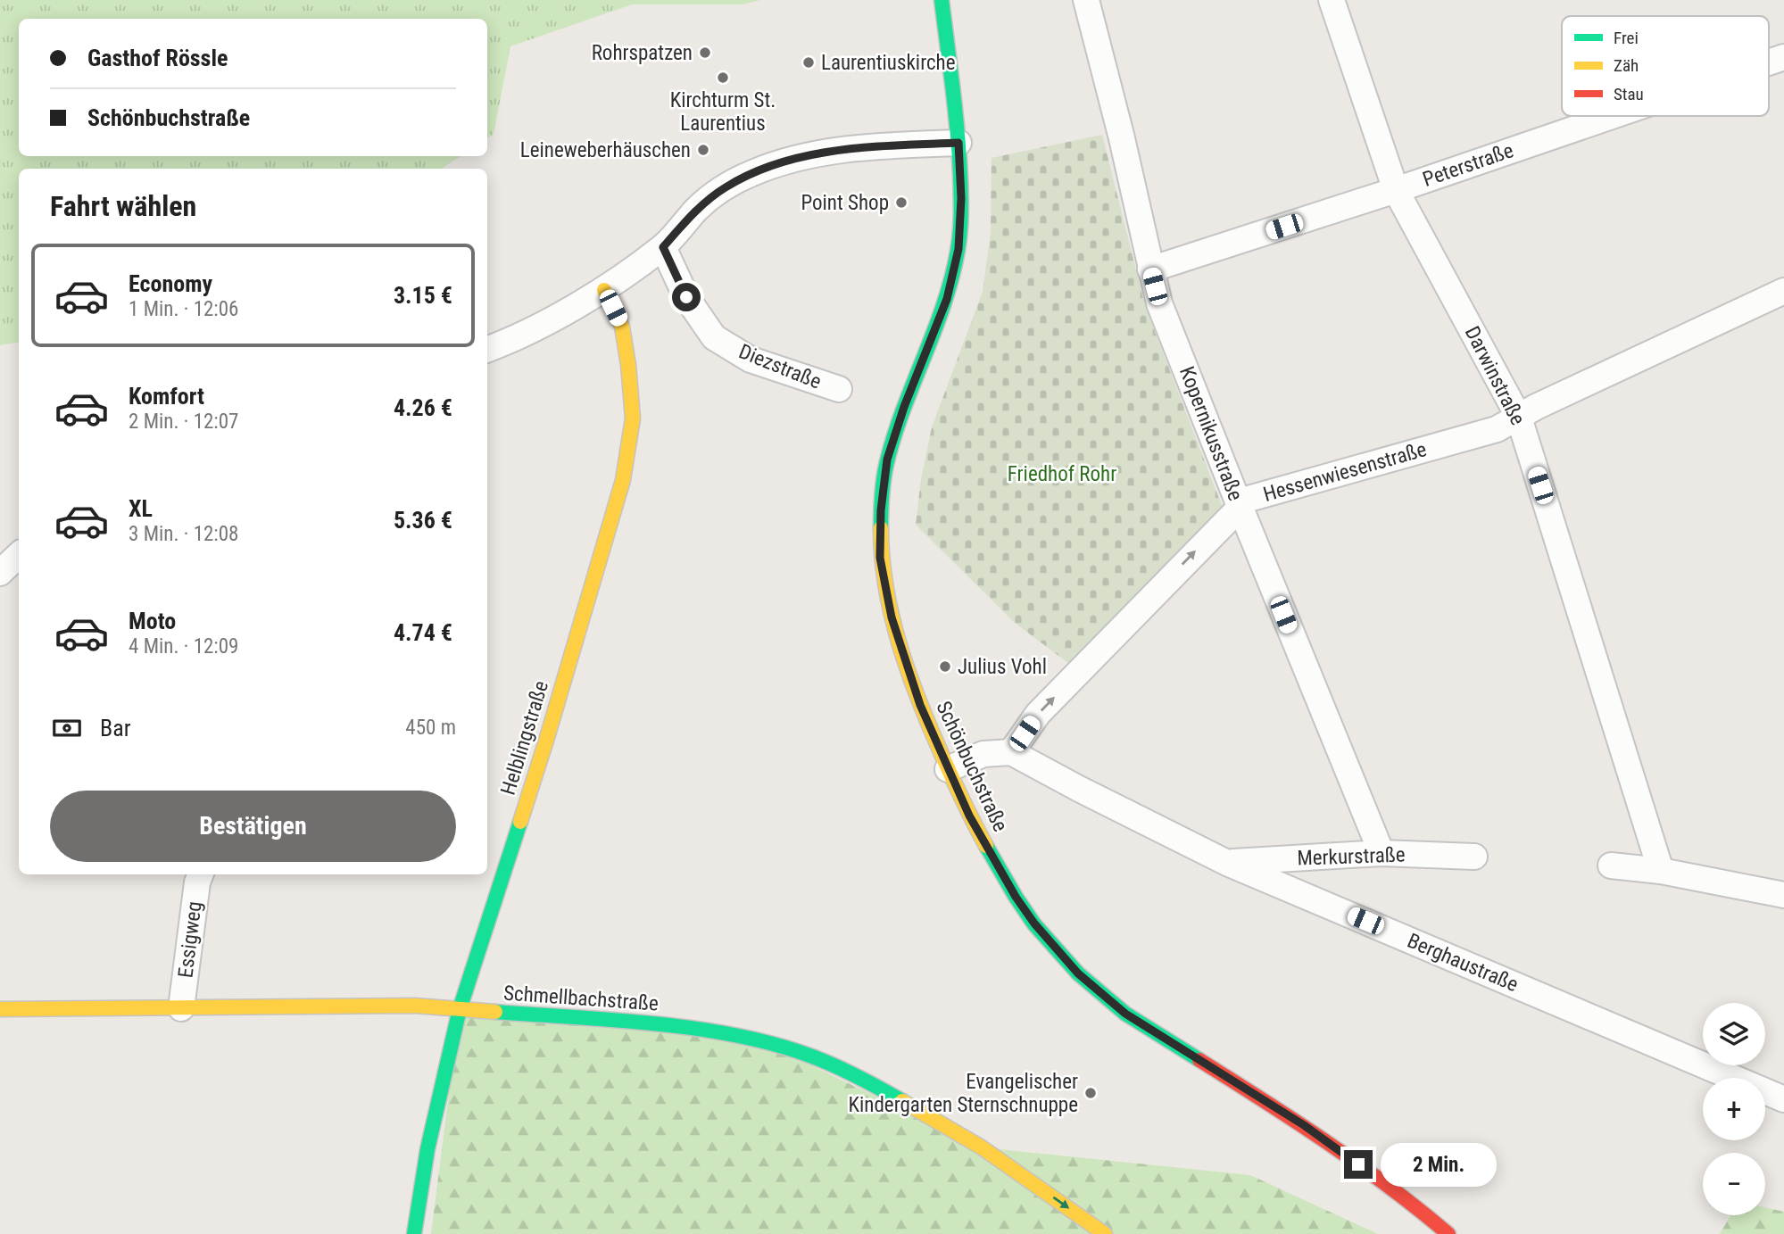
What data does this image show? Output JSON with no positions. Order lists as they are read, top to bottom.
{
  "streets": {
    "street": [
      "Peterstraße",
      "Diezstraße",
      "Darwinstraße",
      "Kopernikusstraße",
      "Hessenwiesenstraße",
      "Helblingstraße",
      "Schönbuchstraße",
      "Merkurstraße",
      "Essigweg",
      "Berghaustraße",
      "Schmellbachstraße"
    ]
  },
  "crossings": [
    ["Peterstraße", "Darwinstraße"],
    ["Peterstraße", "Kopernikusstraße"],
    ["Darwinstraße", "Hessenwiesenstraße"],
    ["Kopernikusstraße", "Hessenwiesenstraße"],
    ["Kopernikusstraße", "Merkurstraße"],
    ["Hessenwiesenstraße", "Berghaustraße"],
    ["Helblingstraße", "Schmellbachstraße"],
    ["Merkurstraße", "Berghaustraße"],
    ["Essigweg", "Schmellbachstraße"]
  ],
  "one_way": ["Hessenwiesenstraße", "Schmellbachstraße"],
  "parks": ["Friedhof Rohr"],
  "places": [
    "Rohrspatzen",
    "Laurentiuskirche",
    "Kirchturm St. Laurentius",
    "Leineweberhäuschen",
    "Point Shop",
    "Julius Vohl",
    "Evangelischer Kindergarten Sternschnuppe"
  ],
  "legend": ["Frei", "Zäh", "Stau"],
  "page": {
    "banner": ["Gasthof Rössle", "Schönbuchstraße"],
    "heading": "Fahrt wählen",
    "list": [
      {
        "name": "Economy",
        "note": "1 Min. · 12:06",
        "value": "3.15 €"
      },
      {
        "name": "Komfort",
        "note": "2 Min. · 12:07",
        "value": "4.26 €"
      },
      {
        "name": "XL",
        "note": "3 Min. · 12:08",
        "value": "5.36 €"
      },
      {
        "name": "Moto",
        "note": "4 Min. · 12:09",
        "value": "4.74 €"
      }
    ],
    "pay": ["Bar", "450 m"],
    "buttons": "Bestätigen",
    "map_buttons": ["+", "−"],
    "bubble": "2 Min."
  }
}
